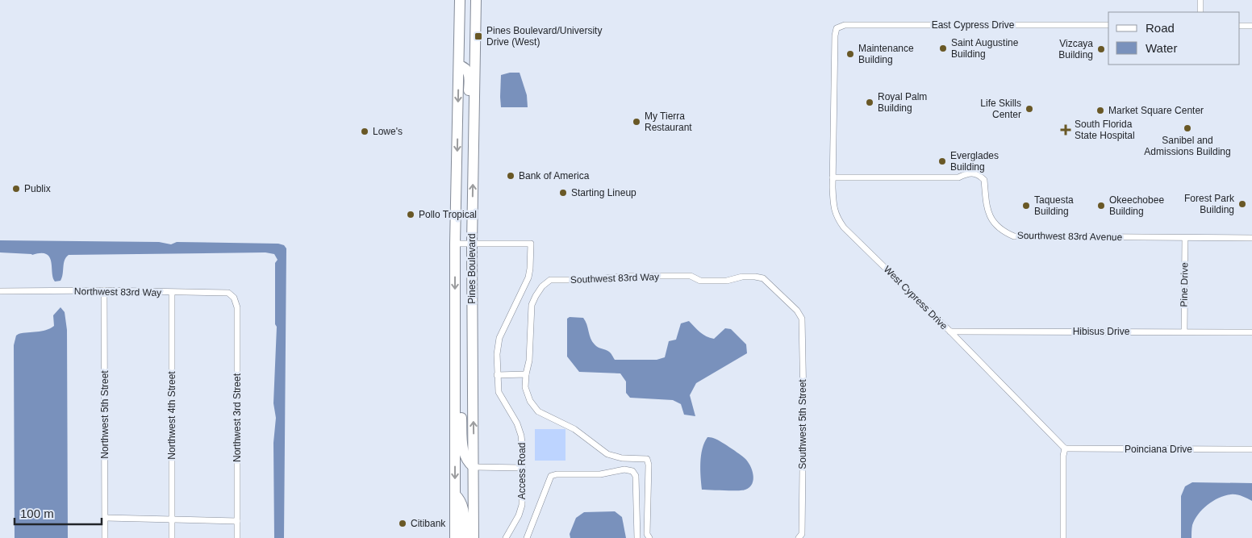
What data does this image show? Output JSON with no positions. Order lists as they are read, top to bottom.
{
  "streets": {
    "highway": ["Pines Boulevard"],
    "street": [
      "East Cypress Drive",
      "Sourthwest 83rd Avenue",
      "Southwest 83rd Way",
      "Pine Drive",
      "Northwest 83rd Way",
      "West Cypress Drive",
      "Hibisus Drive",
      "Northwest 5th Street",
      "Northwest 4th Street",
      "Northwest 3rd Street",
      "Southwest 5th Street",
      "Poinciana Drive",
      "Access Road"
    ]
  },
  "crossings": [
    ["East Cypress Drive", "West Cypress Drive"],
    ["Sourthwest 83rd Avenue", "Pine Drive"],
    ["Sourthwest 83rd Avenue", "West Cypress Drive"],
    ["Pines Boulevard", "Access Road"],
    ["Southwest 83rd Way", "Southwest 5th Street"],
    ["Pine Drive", "Hibisus Drive"],
    ["Northwest 83rd Way", "Northwest 5th Street"],
    ["Northwest 83rd Way", "Northwest 4th Street"],
    ["Northwest 83rd Way", "Northwest 3rd Street"],
    ["West Cypress Drive", "Hibisus Drive"],
    ["West Cypress Drive", "Poinciana Drive"]
  ],
  "places": {
    "transit": ["Pines Boulevard/University Drive (West)"],
    "other": [
      "Saint Augustine Building",
      "Vizcaya Building",
      "Maintenance Building",
      "Royal Palm Building",
      "Life Skills Center",
      "Market Square Center",
      "My Tierra Restaurant",
      "Sanibel and Admissions Building",
      "Lowe's",
      "Everglades Building",
      "Bank of America",
      "Publix",
      "Starting Lineup",
      "Forest Park Building",
      "Taquesta Building",
      "Okeechobee Building",
      "Pollo Tropical",
      "Citibank"
    ],
    "health": ["South Florida State Hospital"]
  },
  "legend": ["Road", "Water"],
  "scale_bar": "100 m"
}
